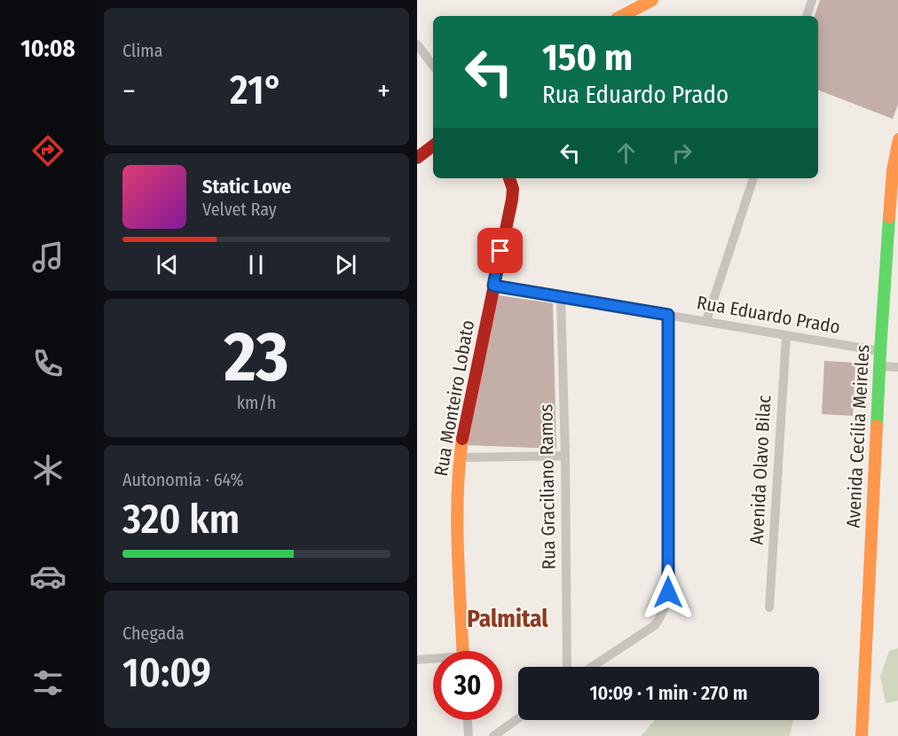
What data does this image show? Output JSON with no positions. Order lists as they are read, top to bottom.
{
  "streets": {
    "main road": ["Rua Monteiro Lobato", "Avenida Cecília Meireles"],
    "street": ["Rua Eduardo Prado", "Avenida Olavo Bilac", "Rua Graciliano Ramos"]
  },
  "crossings": [
    ["Rua Eduardo Prado", "Rua Monteiro Lobato"],
    ["Rua Eduardo Prado", "Avenida Cecília Meireles"],
    ["Rua Eduardo Prado", "Avenida Olavo Bilac"],
    ["Rua Eduardo Prado", "Rua Graciliano Ramos"]
  ],
  "districts": ["Palmital"],
  "page": {
    "tabs": "10:08",
    "tile": [
      "Clima",
      ["23", "km/h"],
      ["Autonomia · 64%", "320 km"],
      ["Chegada", "10:09"]
    ],
    "turn": ["150 m", "Rua Eduardo Prado"],
    "heat": ["−", "21°", "+"],
    "song": ["Static Love", "Velvet Ray"],
    "limit": "30",
    "trip": "10:09 · 1 min · 270 m"
  }
}
